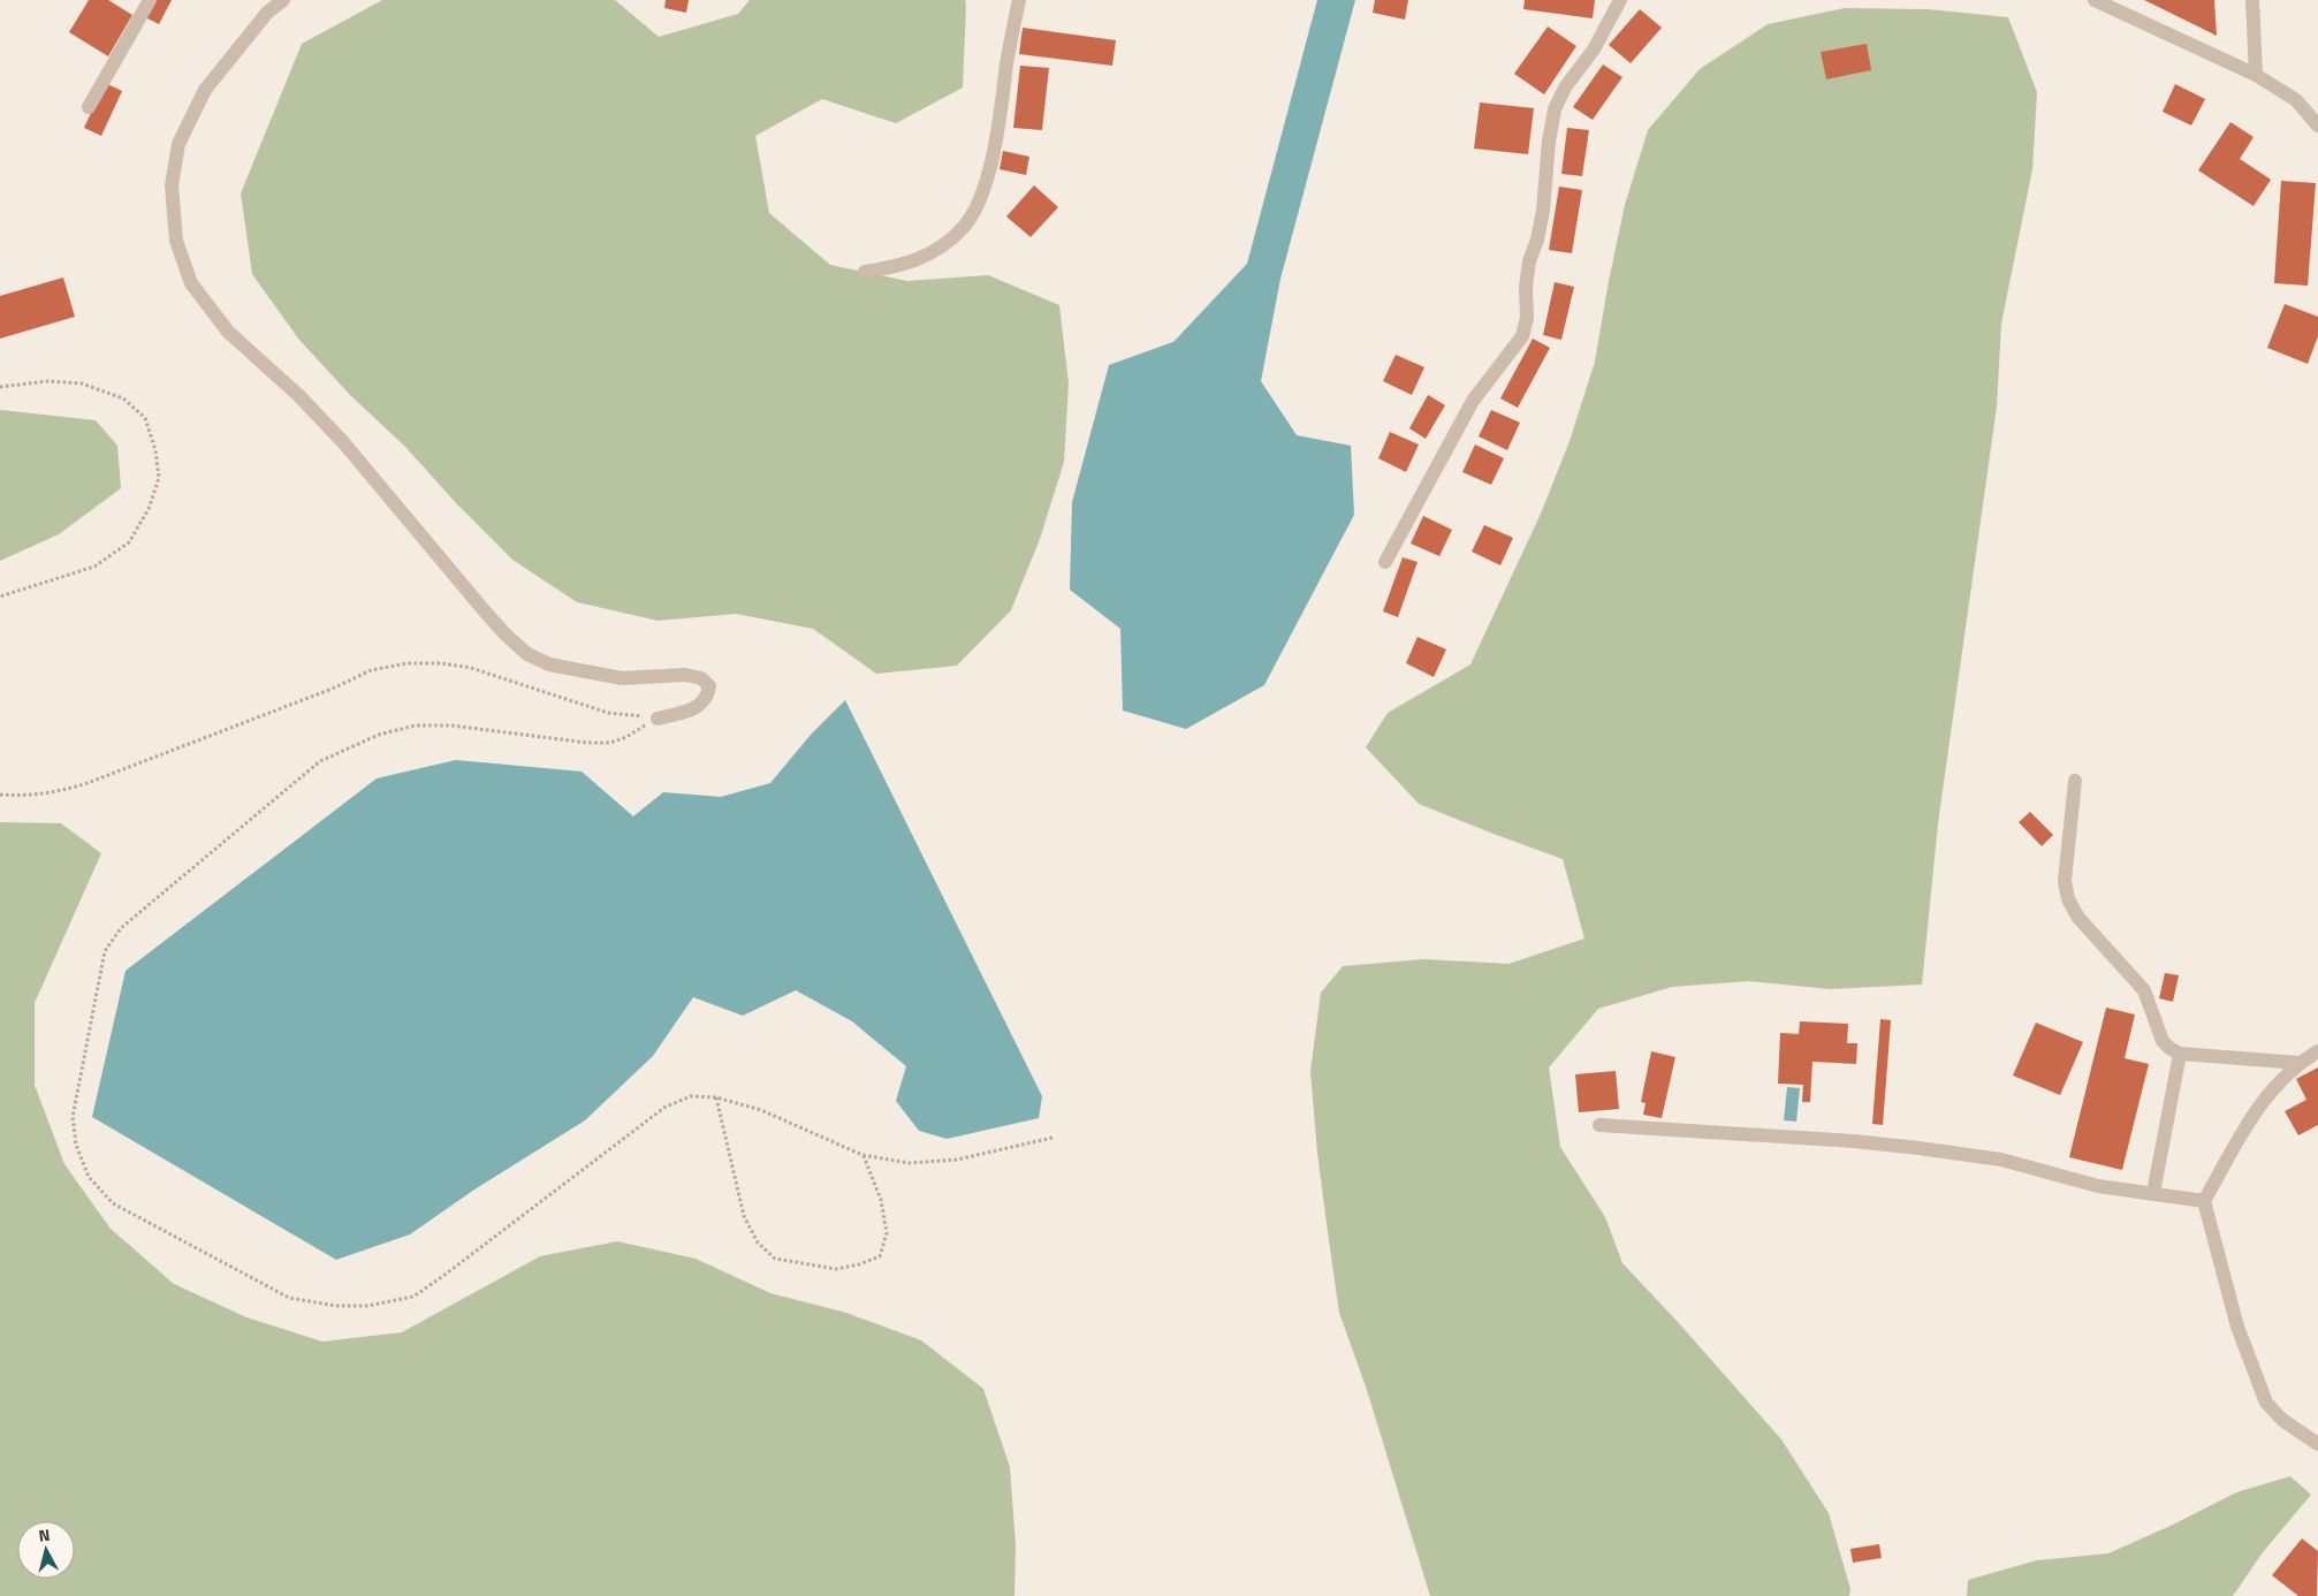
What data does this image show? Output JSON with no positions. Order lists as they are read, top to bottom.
{
  "north": "top"
}
